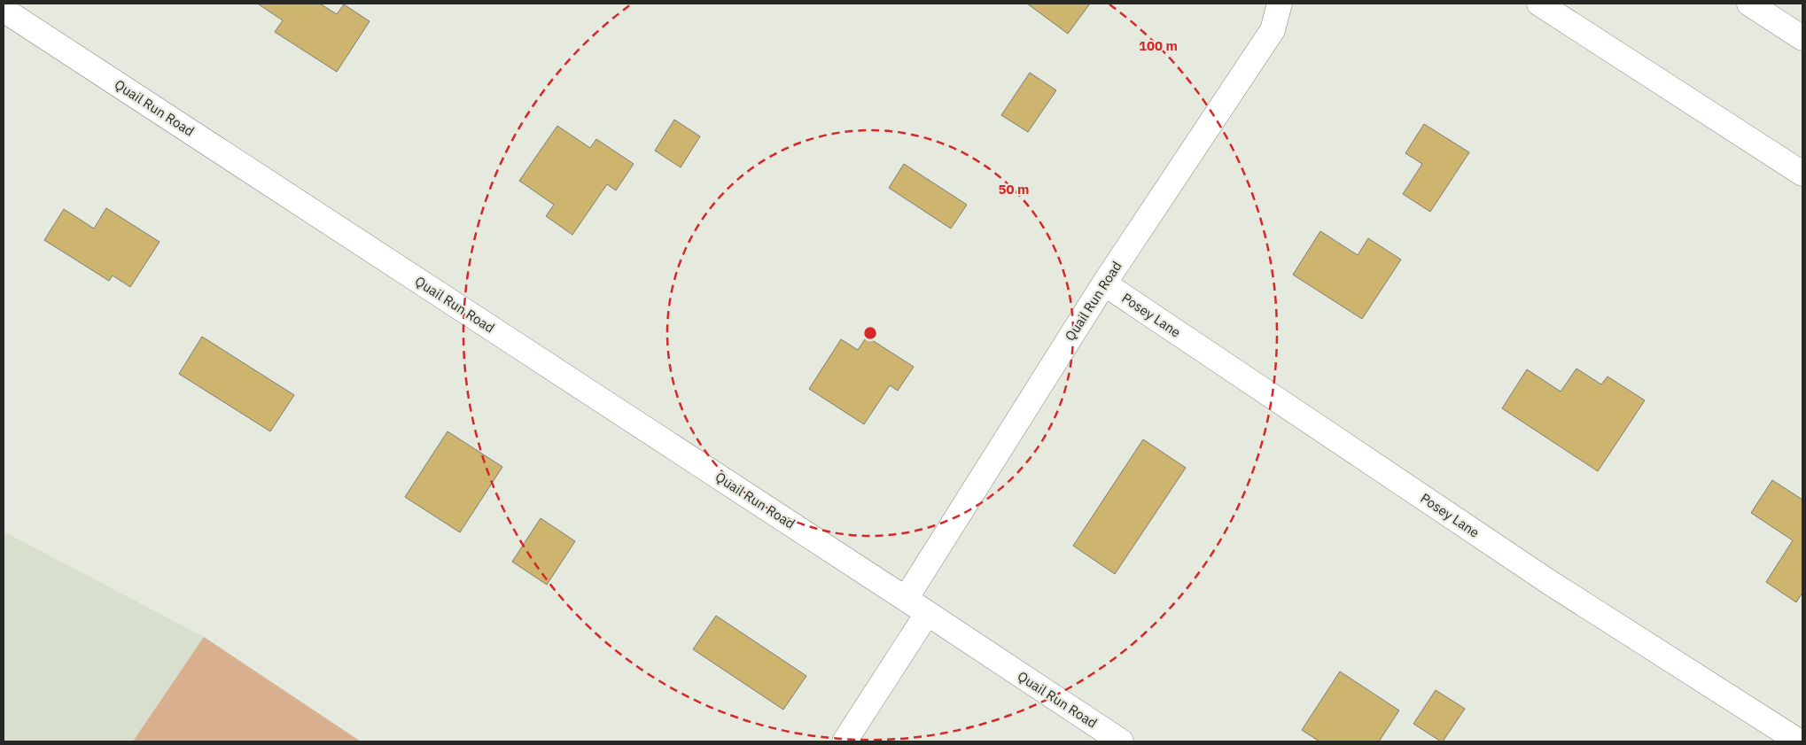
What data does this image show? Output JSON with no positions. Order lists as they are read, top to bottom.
{
  "streets": {
    "street": ["Quail Run Road", "Posey Lane"]
  },
  "crossings": [
    ["Quail Run Road", "Posey Lane"]
  ],
  "rings": ["100 m", "50 m"]
}
